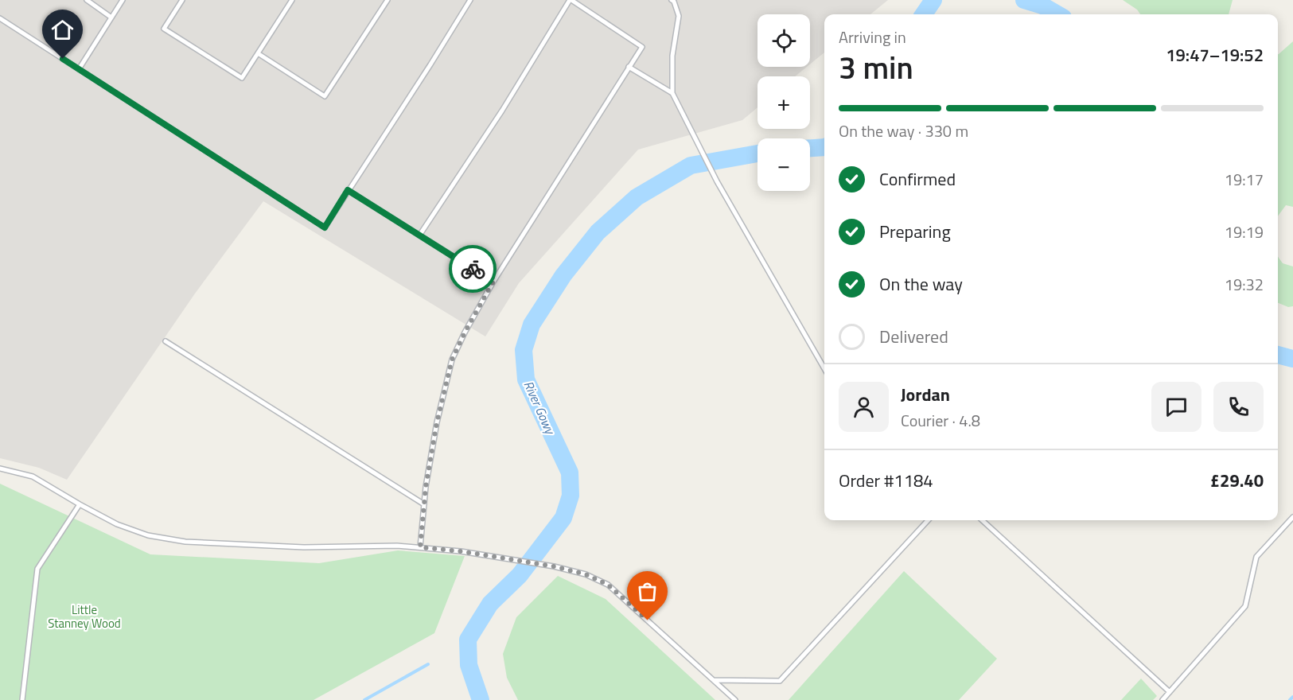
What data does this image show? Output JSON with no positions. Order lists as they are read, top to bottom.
{
  "water": ["River Gowy"],
  "parks": ["Little Stanney Wood"],
  "page": {
    "map_buttons": ["+", "−"],
    "heading": ["3 min", "Arriving in", "19:47–19:52"],
    "panel": [
      "Jordan",
      "Courier · 4.8",
      "Order #1184",
      "£29.40"
    ],
    "bar": "On the way · 330 m",
    "list": [
      ["Confirmed", "19:17"],
      ["Preparing", "19:19"],
      ["On the way", "19:32"],
      "Delivered"
    ]
  }
}
